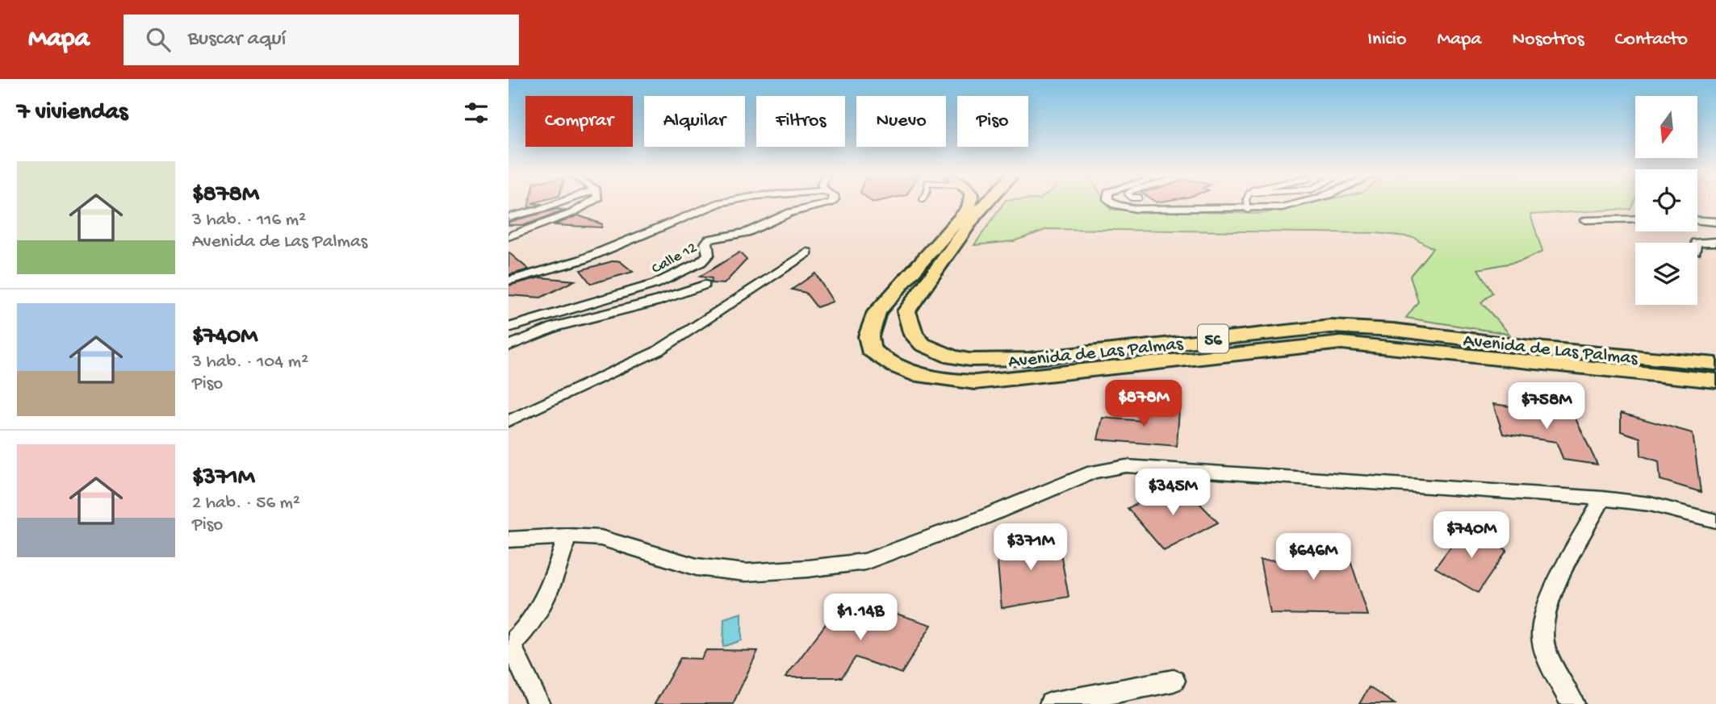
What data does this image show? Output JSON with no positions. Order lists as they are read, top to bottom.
{
  "streets": {
    "main road": ["56", "Avenida de Las Palmas"],
    "street": ["Calle 12"]
  },
  "north": "bottom",
  "page": {
    "header": "Mapa",
    "search": "Buscar aquí",
    "nav": [
      "Inicio",
      "Mapa",
      "Nosotros",
      "Contacto"
    ],
    "heading": "7 viviendas",
    "chip": [
      "Comprar",
      "Alquilar",
      "Filtros",
      "Nuevo",
      "Piso"
    ],
    "list": [
      {
        "name": "$878M",
        "note": "3 hab. · 116 m² · Avenida de Las Palmas"
      },
      {
        "name": "$740M",
        "note": "3 hab. · 104 m² · Piso"
      },
      {
        "name": "$371M",
        "note": "2 hab. · 56 m² · Piso"
      }
    ],
    "price": [
      "$878M",
      "$758M",
      "$345M",
      "$740M",
      "$371M",
      "$646M",
      "$1.14B"
    ]
  }
}
